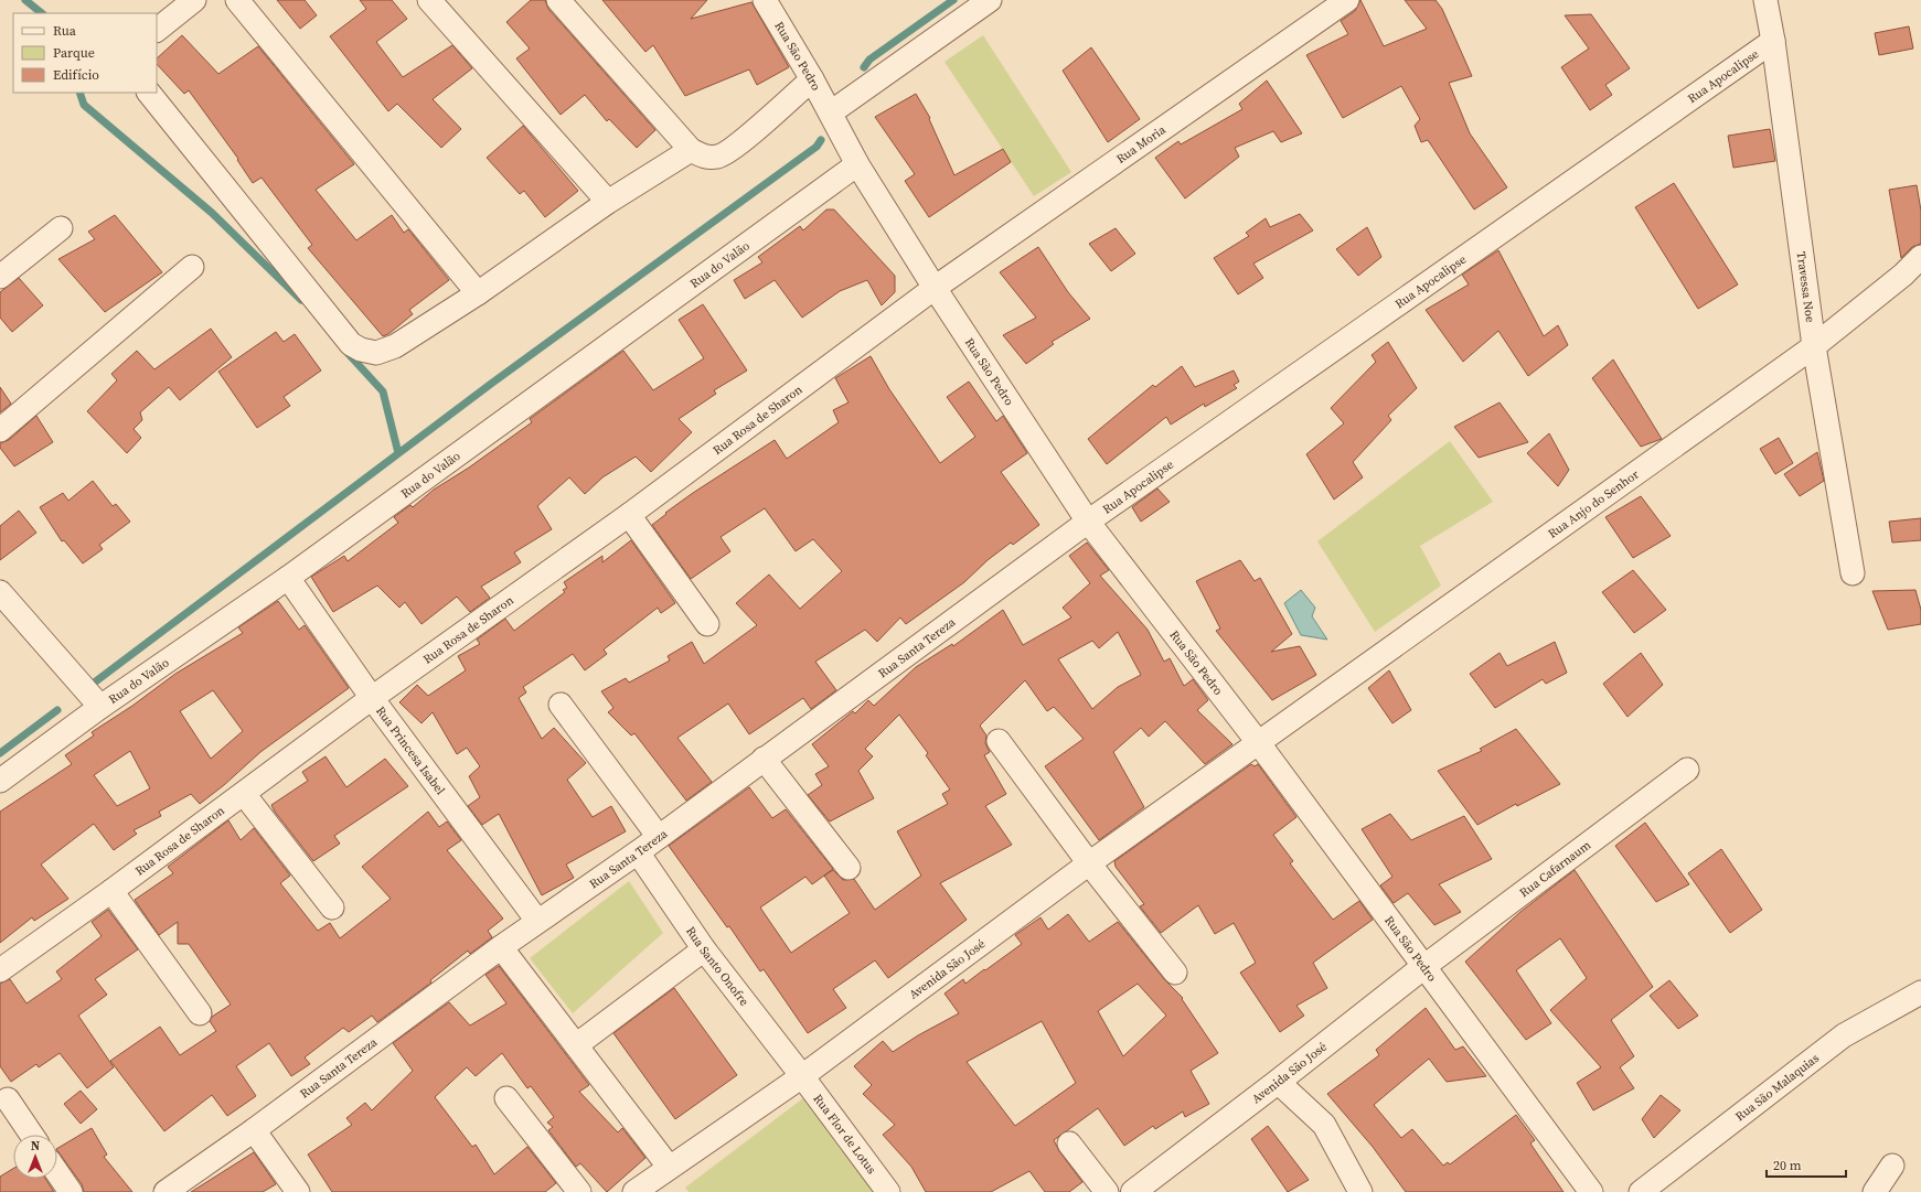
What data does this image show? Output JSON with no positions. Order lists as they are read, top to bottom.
{
  "streets": {
    "street": [
      "Rua São Pedro",
      "Rua Apocalipse",
      "Rua Moria",
      "Rua do Valão",
      "Travessa Noe",
      "Rua Rosa de Sharon",
      "Rua Anjo do Senhor",
      "Rua Santa Tereza",
      "Rua Princesa Isabel",
      "Rua Cafarnaum",
      "Rua Santo Onofre",
      "Avenida São José",
      "Rua São Malaquias",
      "Rua Flor de Lotus"
    ]
  },
  "crossings": [
    ["Rua São Pedro", "Rua Apocalipse"],
    ["Rua São Pedro", "Rua Moria"],
    ["Rua São Pedro", "Rua do Valão"],
    ["Rua São Pedro", "Rua Rosa de Sharon"],
    ["Rua São Pedro", "Rua Anjo do Senhor"],
    ["Rua São Pedro", "Rua Santa Tereza"],
    ["Rua São Pedro", "Rua Cafarnaum"],
    ["Rua São Pedro", "Avenida São José"],
    ["Rua Apocalipse", "Travessa Noe"],
    ["Rua Apocalipse", "Rua Santa Tereza"],
    ["Rua Moria", "Rua Rosa de Sharon"],
    ["Rua do Valão", "Rua Princesa Isabel"],
    ["Travessa Noe", "Rua Anjo do Senhor"],
    ["Rua Rosa de Sharon", "Rua Princesa Isabel"],
    ["Rua Anjo do Senhor", "Avenida São José"],
    ["Rua Santa Tereza", "Rua Princesa Isabel"],
    ["Rua Santa Tereza", "Rua Santo Onofre"],
    ["Rua Cafarnaum", "Avenida São José"],
    ["Rua Santo Onofre", "Avenida São José"],
    ["Rua Santo Onofre", "Rua Flor de Lotus"],
    ["Avenida São José", "Rua Flor de Lotus"]
  ],
  "legend": ["Rua", "Parque", "Edifício"],
  "scale_bar": "20 m",
  "north": "top"
}
